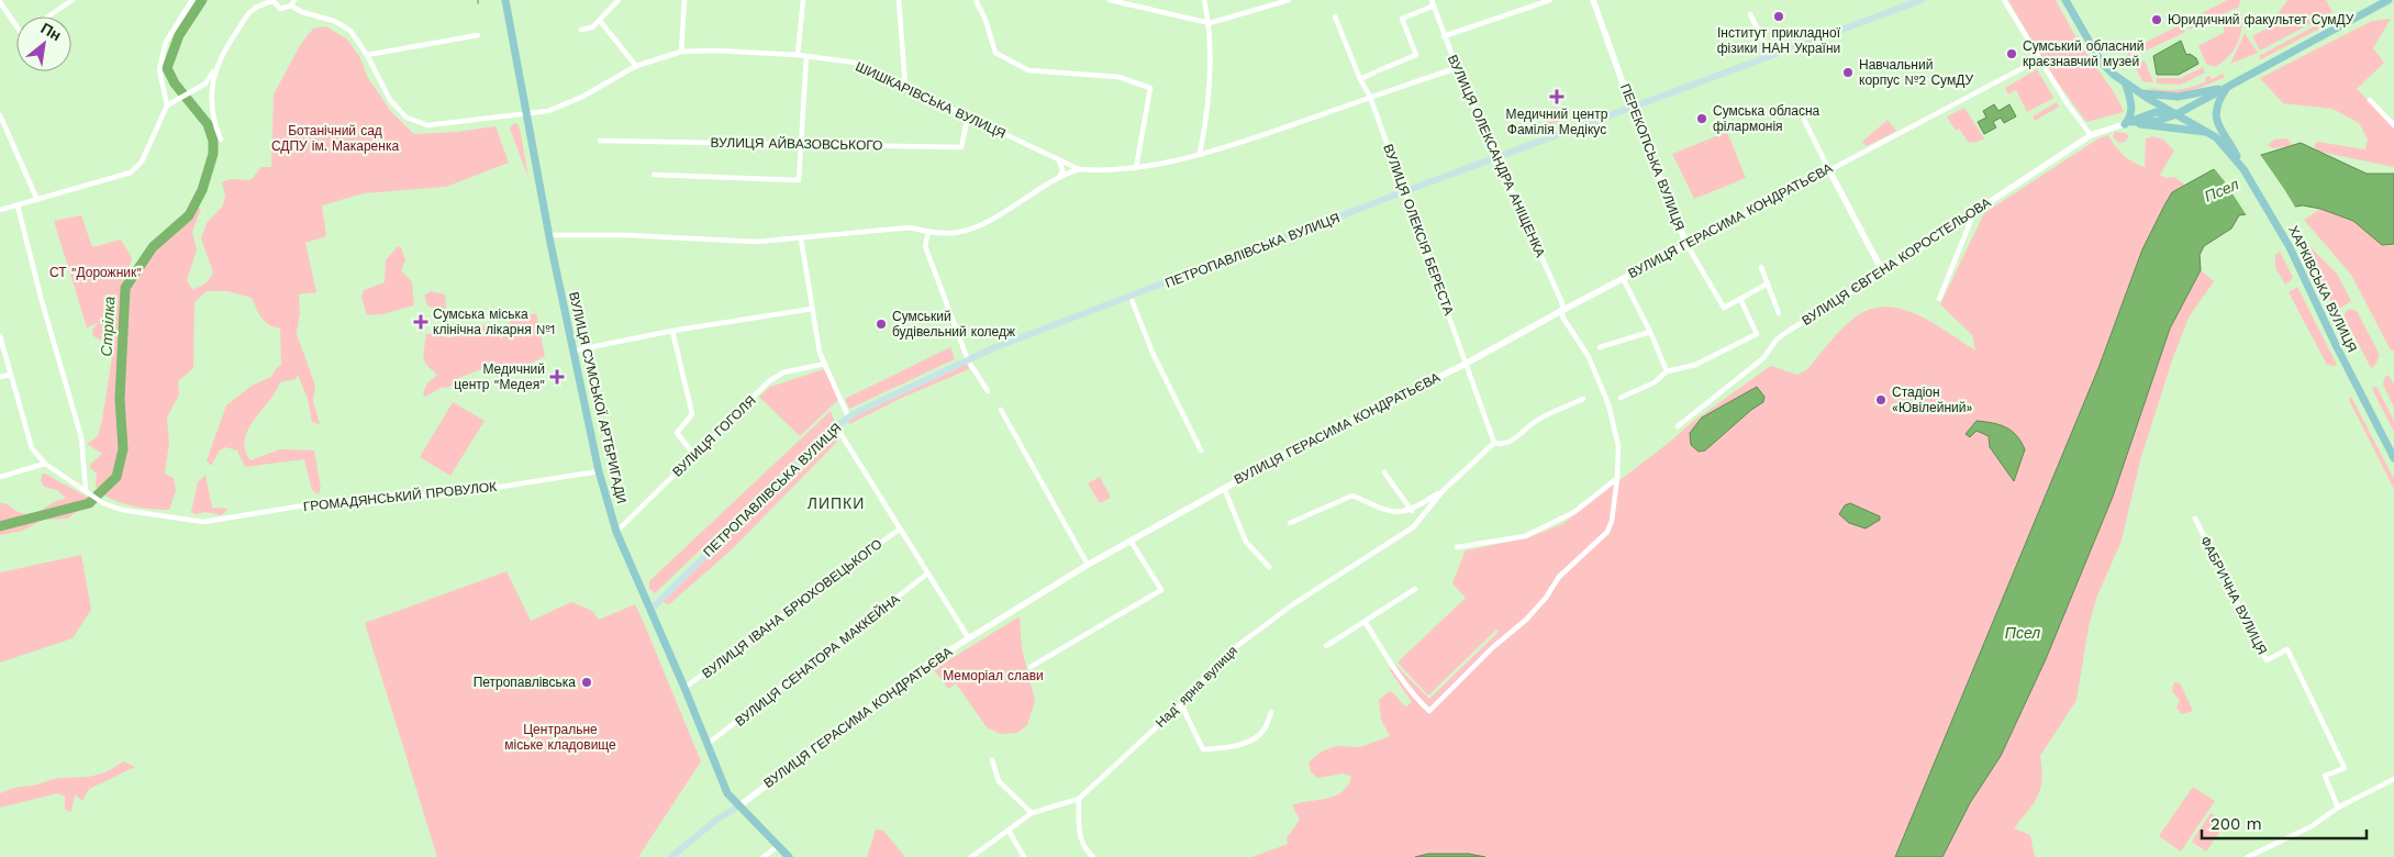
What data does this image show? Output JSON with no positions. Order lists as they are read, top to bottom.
{
  "streets": {
    "main road": [
      "ВУЛИЦЯ ГЕРАСИМА КОНДРАТЬЄВА",
      "ПЕТРОПАВЛІВСЬКА ВУЛИЦЯ",
      "ХАРКІВСЬКА ВУЛИЦЯ",
      "ВУЛИЦЯ СУМСЬКОЇ АРТБРИГАДИ"
    ],
    "street": [
      "ШИШКАРІВСЬКА ВУЛИЦЯ",
      "ВУЛИЦЯ АЙВАЗОВСЬКОГО",
      "ВУЛИЦЯ ОЛЕКСАНДРА АНІЩЕНКА",
      "ПЕРЕКОПСЬКА ВУЛИЦЯ",
      "ВУЛИЦЯ ОЛЕКСІЯ БЕРЕСТА",
      "ВУЛИЦЯ ЄВГЕНА КОРОСТЕЛЬОВА",
      "ВУЛИЦЯ ГОГОЛЯ",
      "ГРОМАДЯНСЬКИЙ ПРОВУЛОК",
      "ФАБРИЧНА ВУЛИЦЯ",
      "ВУЛИЦЯ ІВАНА БРЮХОВЕЦЬКОГО",
      "ВУЛИЦЯ СЕНАТОРА МАККЕЙНА",
      "Надʼярна вулиця"
    ]
  },
  "crossings": [
    ["ШИШКАРІВСЬКА ВУЛИЦЯ", "ВУЛИЦЯ АЙВАЗОВСЬКОГО"],
    ["ШИШКАРІВСЬКА ВУЛИЦЯ", "ВУЛИЦЯ ОЛЕКСАНДРА АНІЩЕНКА"],
    ["ШИШКАРІВСЬКА ВУЛИЦЯ", "ВУЛИЦЯ ОЛЕКСІЯ БЕРЕСТА"],
    ["ШИШКАРІВСЬКА ВУЛИЦЯ", "ВУЛИЦЯ СУМСЬКОЇ АРТБРИГАДИ"],
    ["ВУЛИЦЯ ОЛЕКСАНДРА АНІЩЕНКА", "ВУЛИЦЯ ГЕРАСИМА КОНДРАТЬЄВА"],
    ["ВУЛИЦЯ ОЛЕКСАНДРА АНІЩЕНКА", "ПЕТРОПАВЛІВСЬКА ВУЛИЦЯ"],
    ["ПЕРЕКОПСЬКА ВУЛИЦЯ", "ВУЛИЦЯ ГЕРАСИМА КОНДРАТЬЄВА"],
    ["ПЕРЕКОПСЬКА ВУЛИЦЯ", "ПЕТРОПАВЛІВСЬКА ВУЛИЦЯ"],
    ["ВУЛИЦЯ ГЕРАСИМА КОНДРАТЬЄВА", "ВУЛИЦЯ ОЛЕКСІЯ БЕРЕСТА"],
    ["ВУЛИЦЯ ГЕРАСИМА КОНДРАТЬЄВА", "ВУЛИЦЯ СУМСЬКОЇ АРТБРИГАДИ"],
    ["ВУЛИЦЯ ОЛЕКСІЯ БЕРЕСТА", "ПЕТРОПАВЛІВСЬКА ВУЛИЦЯ"],
    ["ВУЛИЦЯ ОЛЕКСІЯ БЕРЕСТА", "Надʼярна вулиця"],
    ["ПЕТРОПАВЛІВСЬКА ВУЛИЦЯ", "ВУЛИЦЯ СУМСЬКОЇ АРТБРИГАДИ"],
    ["ВУЛИЦЯ СУМСЬКОЇ АРТБРИГАДИ", "ВУЛИЦЯ ГОГОЛЯ"],
    ["ВУЛИЦЯ СУМСЬКОЇ АРТБРИГАДИ", "ГРОМАДЯНСЬКИЙ ПРОВУЛОК"],
    ["ВУЛИЦЯ СУМСЬКОЇ АРТБРИГАДИ", "ВУЛИЦЯ ІВАНА БРЮХОВЕЦЬКОГО"],
    ["ВУЛИЦЯ СУМСЬКОЇ АРТБРИГАДИ", "ВУЛИЦЯ СЕНАТОРА МАККЕЙНА"]
  ],
  "districts": ["ЛИПКИ"],
  "water": ["Псел", "Стрілка"],
  "parks": [
    "Ботанічний сад СДПУ ім. Макаренка",
    "СТ \"Дорожник\"",
    "Меморіал слави",
    "Центральне міське кладовище"
  ],
  "places": {
    "other": [
      "Інститут прикладної фізики НАН України",
      "Юридичний факультет СумДУ",
      "Сумський обласний краєзнавчий музей",
      "Навчальний корпус №2 СумДУ",
      "Сумська обласна філармонія",
      "Сумський будівельний коледж",
      "Стадіон «Ювілейний»",
      "Петропавлівська"
    ],
    "health": ["Медичний центр Фамілія Медікус", "Сумська міська клінічна лікарня №1", "Медичний центр \"Медея\""]
  },
  "scale_bar": "200 m",
  "north": "top right"
}
